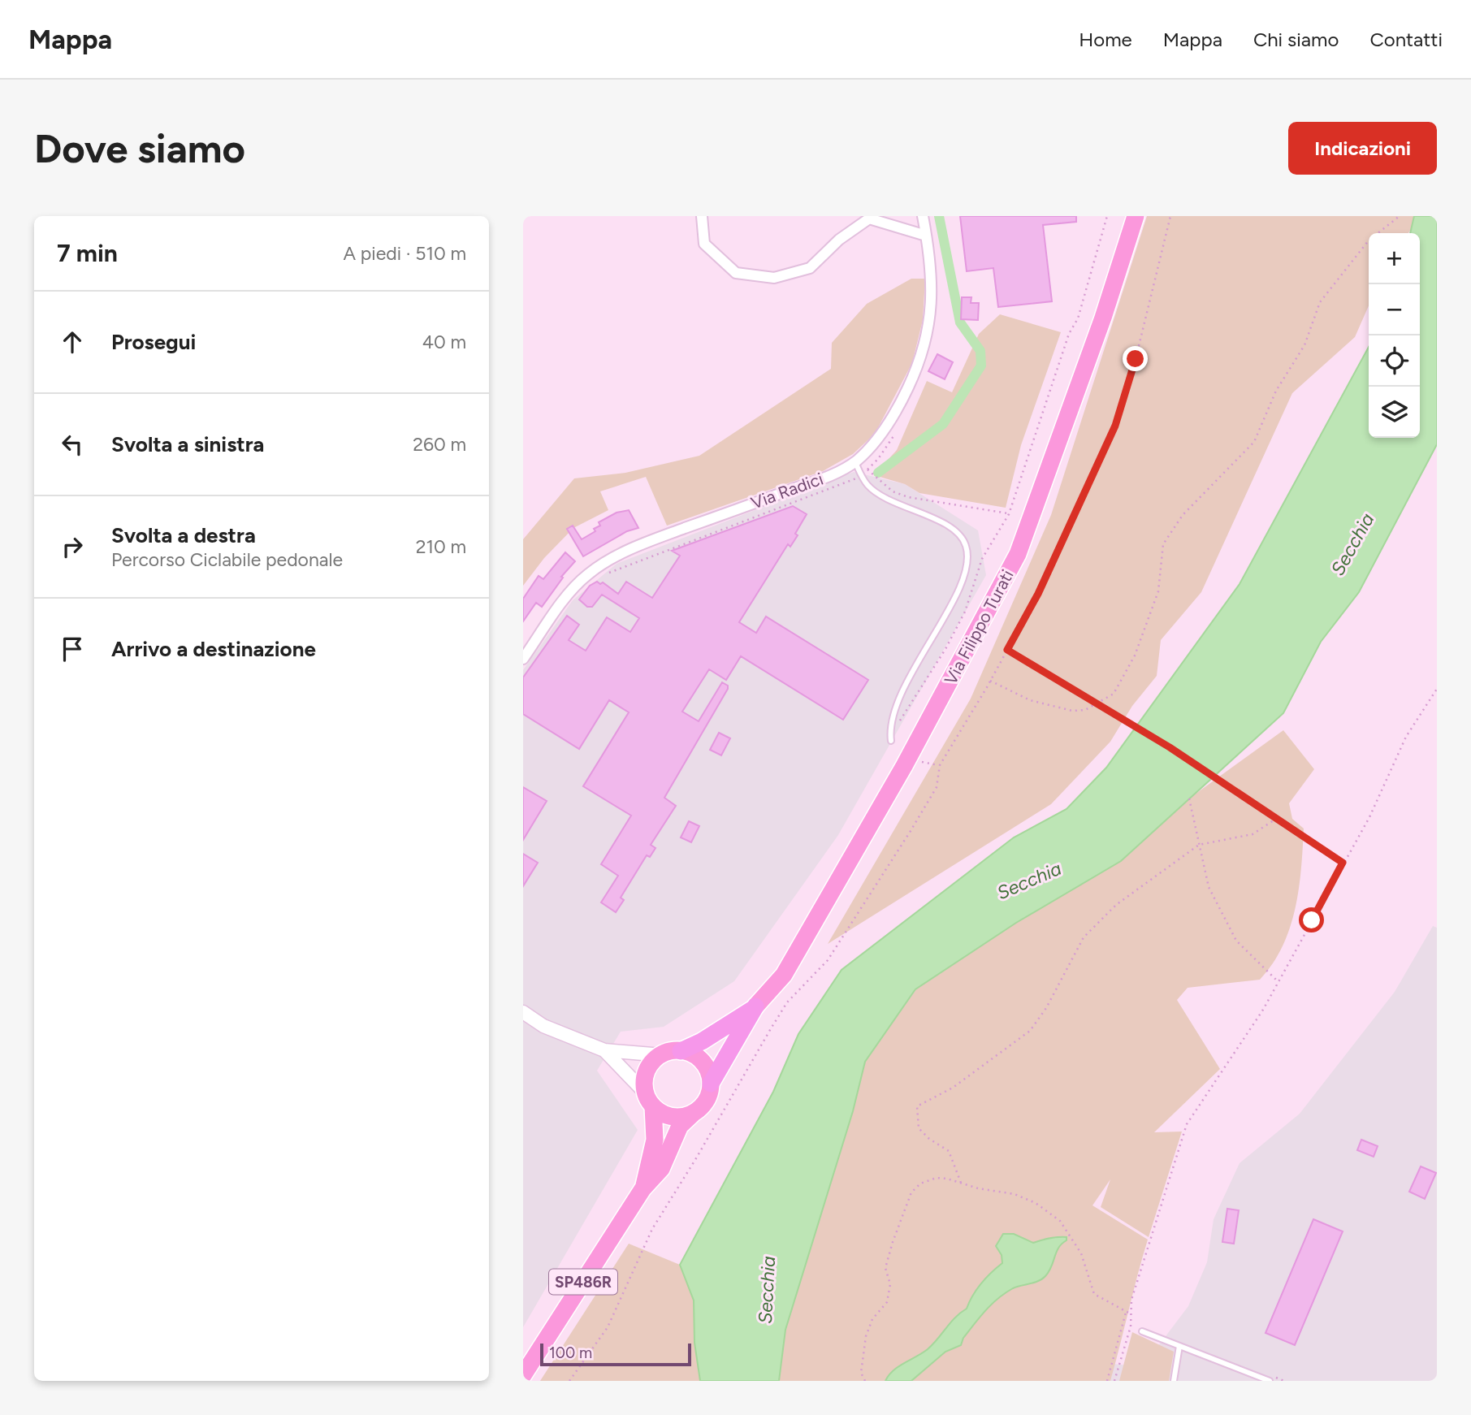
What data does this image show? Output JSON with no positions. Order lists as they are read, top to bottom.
{
  "streets": {
    "highway": ["SP486R"],
    "main road": ["Via Filippo Turati"],
    "street": ["Via Radici"]
  },
  "crossings": [
    ["Via Filippo Turati", "SP486R"]
  ],
  "water": ["Secchia"],
  "scale_bar": "100 m",
  "page": {
    "header": "Mappa",
    "nav": [
      "Home",
      "Mappa",
      "Chi siamo",
      "Contatti"
    ],
    "buttons": "Indicazioni",
    "title": "Dove siamo",
    "heading": ["7 min", "A piedi · 510 m"],
    "map_buttons": ["+", "−"],
    "list": [
      ["Prosegui", "40 m"],
      ["Svolta a sinistra", "260 m"],
      ["Svolta a destra", "Percorso Ciclabile pedonale", "210 m"],
      "Arrivo a destinazione"
    ],
    "scale": "100 m"
  }
}
